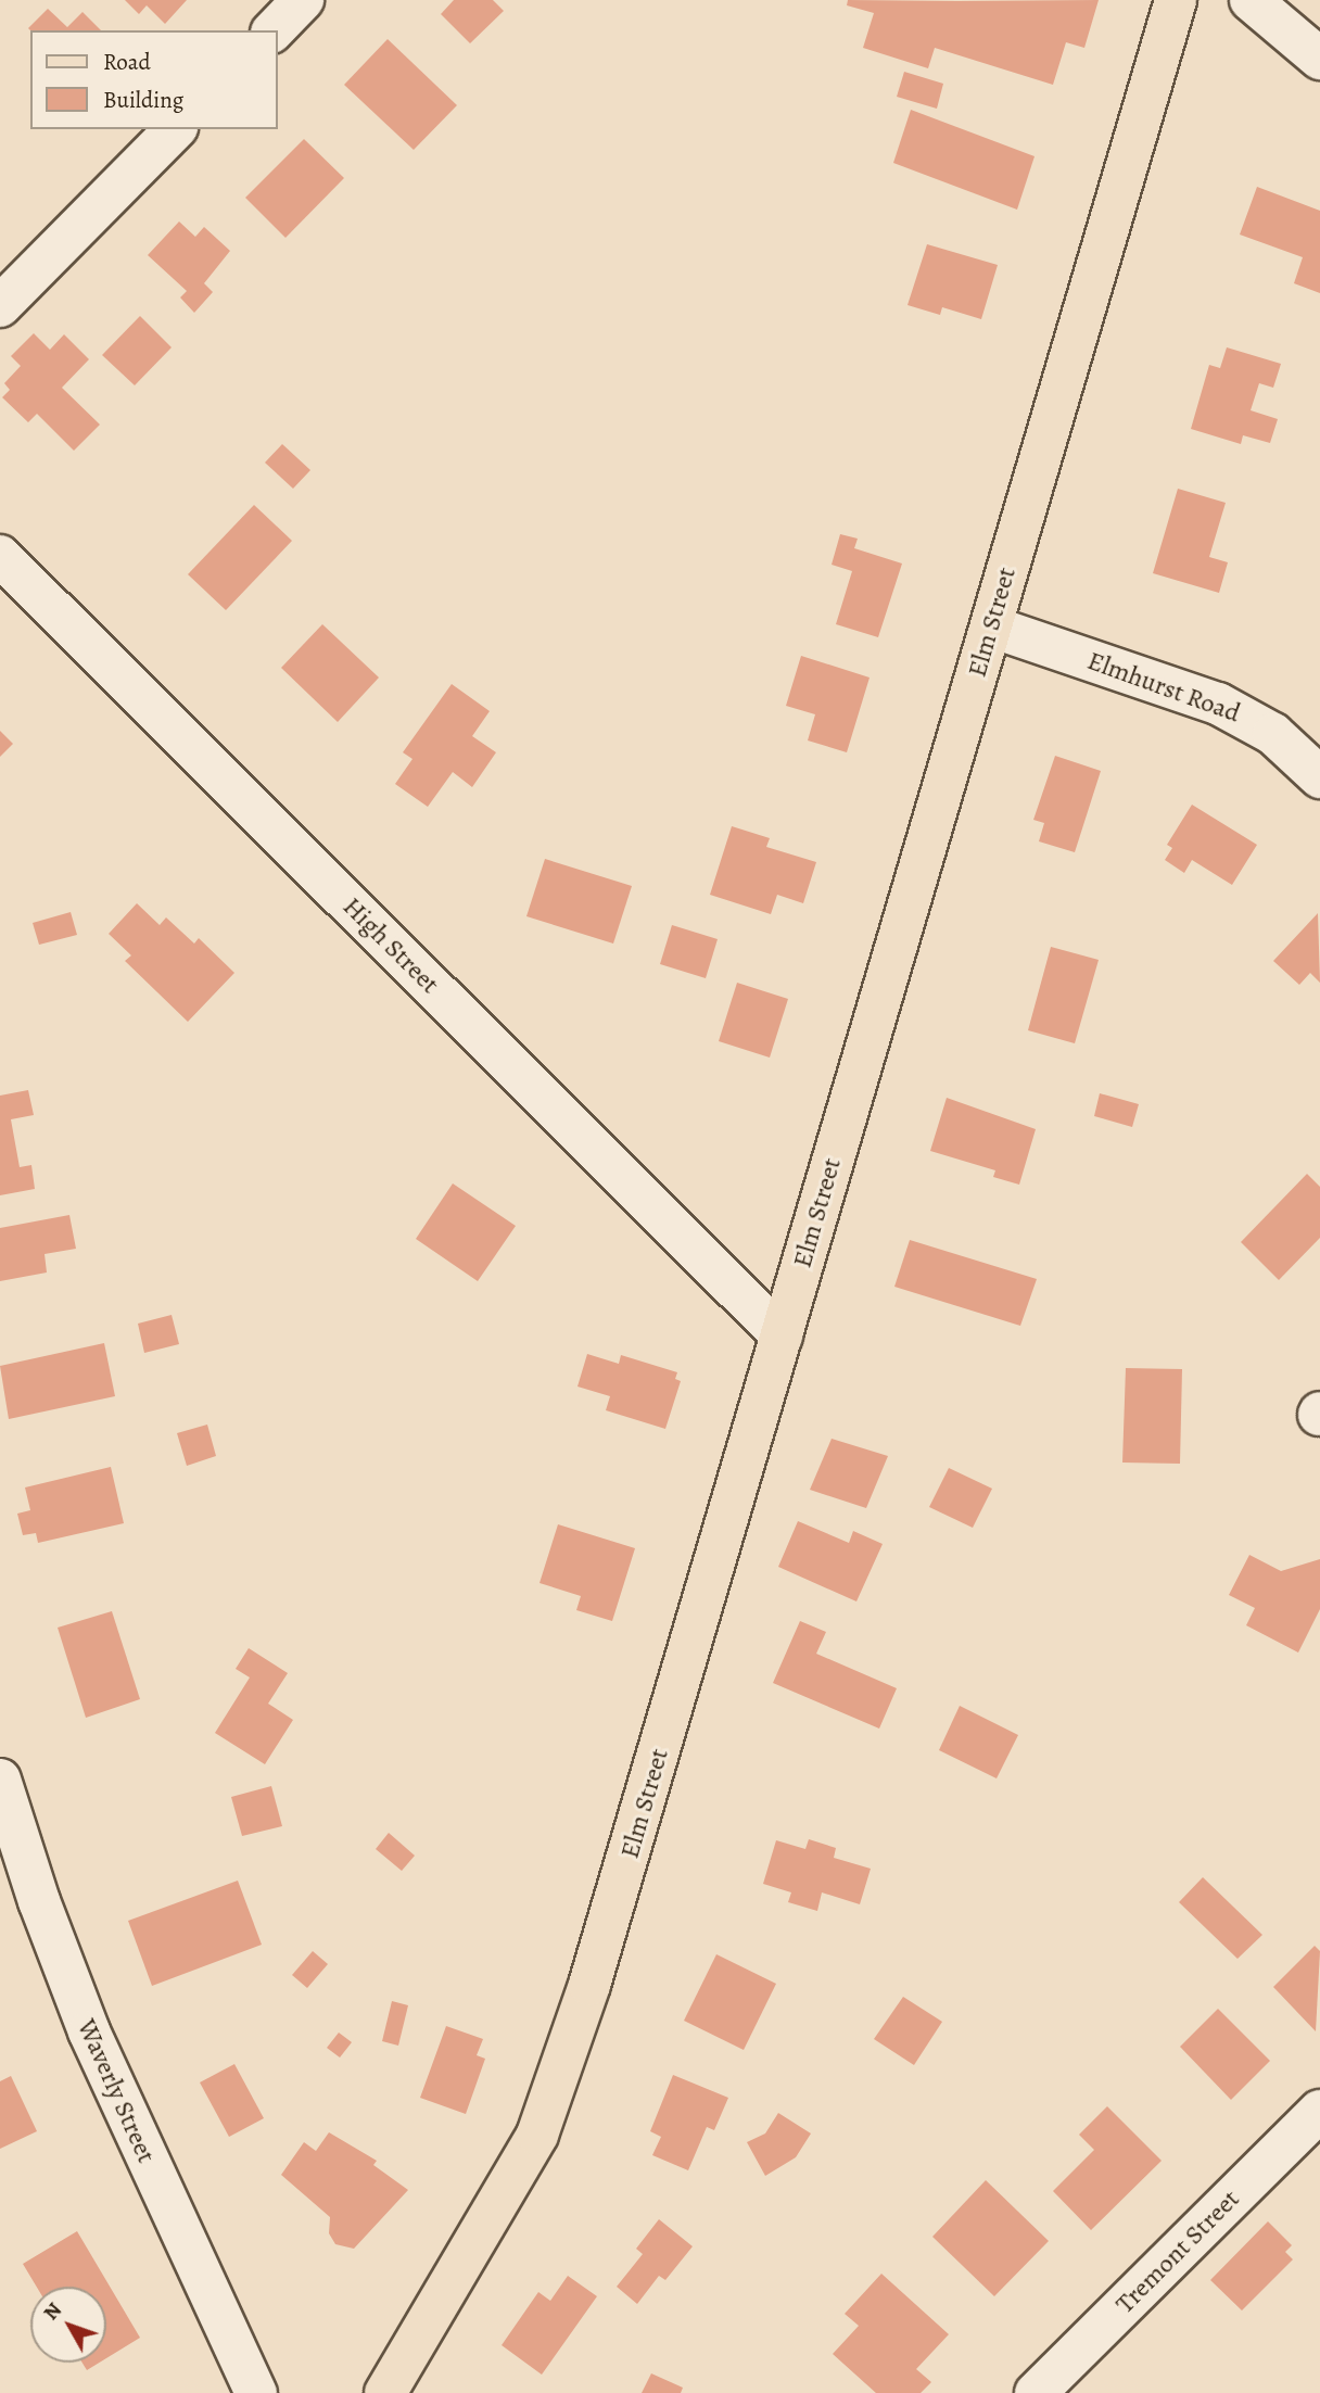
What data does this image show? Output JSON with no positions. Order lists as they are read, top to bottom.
{
  "streets": {
    "main road": ["Elm Street"],
    "street": [
      "Elmhurst Road",
      "High Street",
      "Waverly Street",
      "Tremont Street"
    ]
  },
  "crossings": [
    ["Elm Street", "Elmhurst Road"],
    ["Elm Street", "High Street"]
  ],
  "legend": ["Road", "Building"],
  "north": "top left"
}
